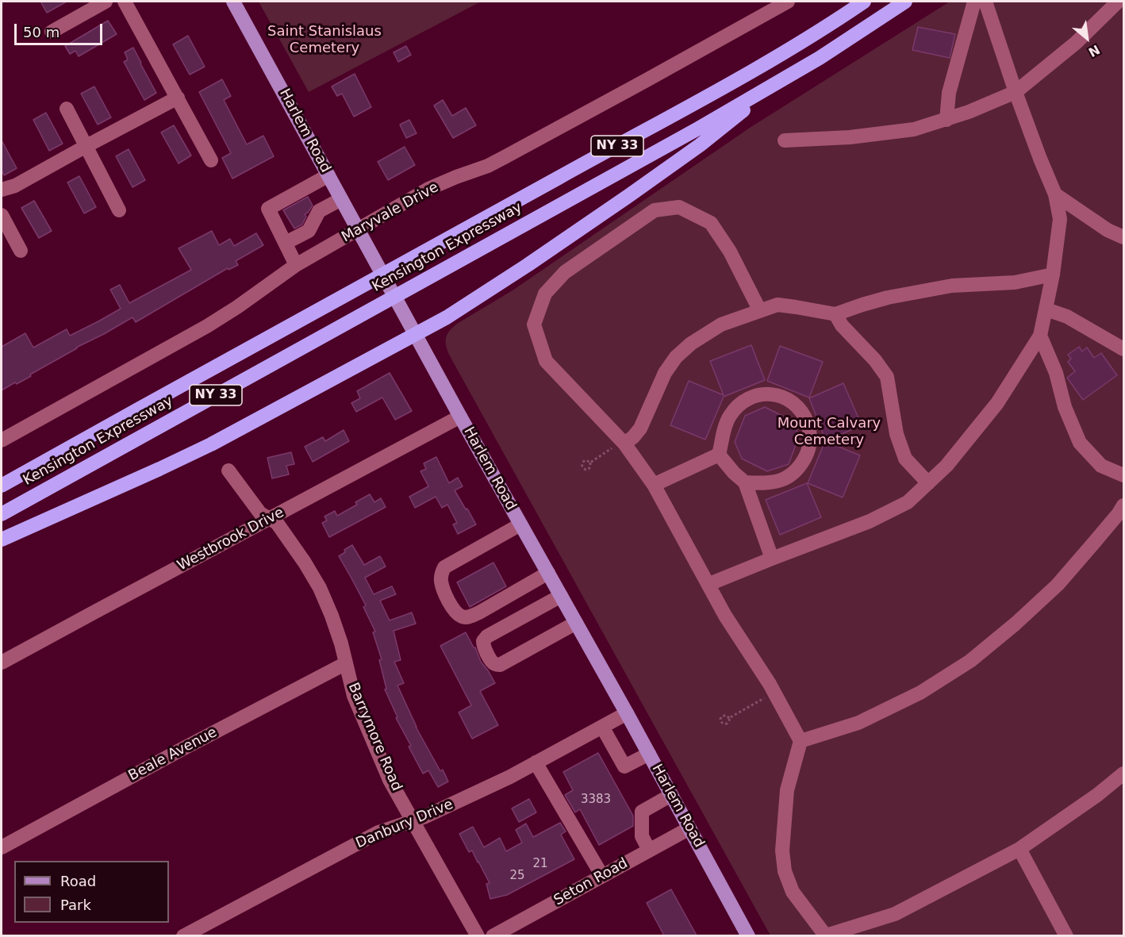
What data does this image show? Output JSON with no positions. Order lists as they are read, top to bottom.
{
  "streets": {
    "highway": ["NY 33", "Kensington Expressway"],
    "main road": ["Harlem Road"],
    "street": [
      "Maryvale Drive",
      "Westbrook Drive",
      "Barrymore Road",
      "Beale Avenue",
      "Danbury Drive",
      "Seton Road"
    ]
  },
  "crossings": [
    ["Harlem Road", "Maryvale Drive"],
    ["Harlem Road", "Westbrook Drive"],
    ["Harlem Road", "Danbury Drive"],
    ["Harlem Road", "Seton Road"],
    ["Westbrook Drive", "Barrymore Road"],
    ["Barrymore Road", "Beale Avenue"],
    ["Barrymore Road", "Danbury Drive"]
  ],
  "parks": ["Saint Stanislaus Cemetery", "Mount Calvary Cemetery"],
  "house_numbers": ["3383", "21", "25"],
  "legend": ["Road", "Park"],
  "scale_bar": "50 m",
  "north": "bottom right"
}
